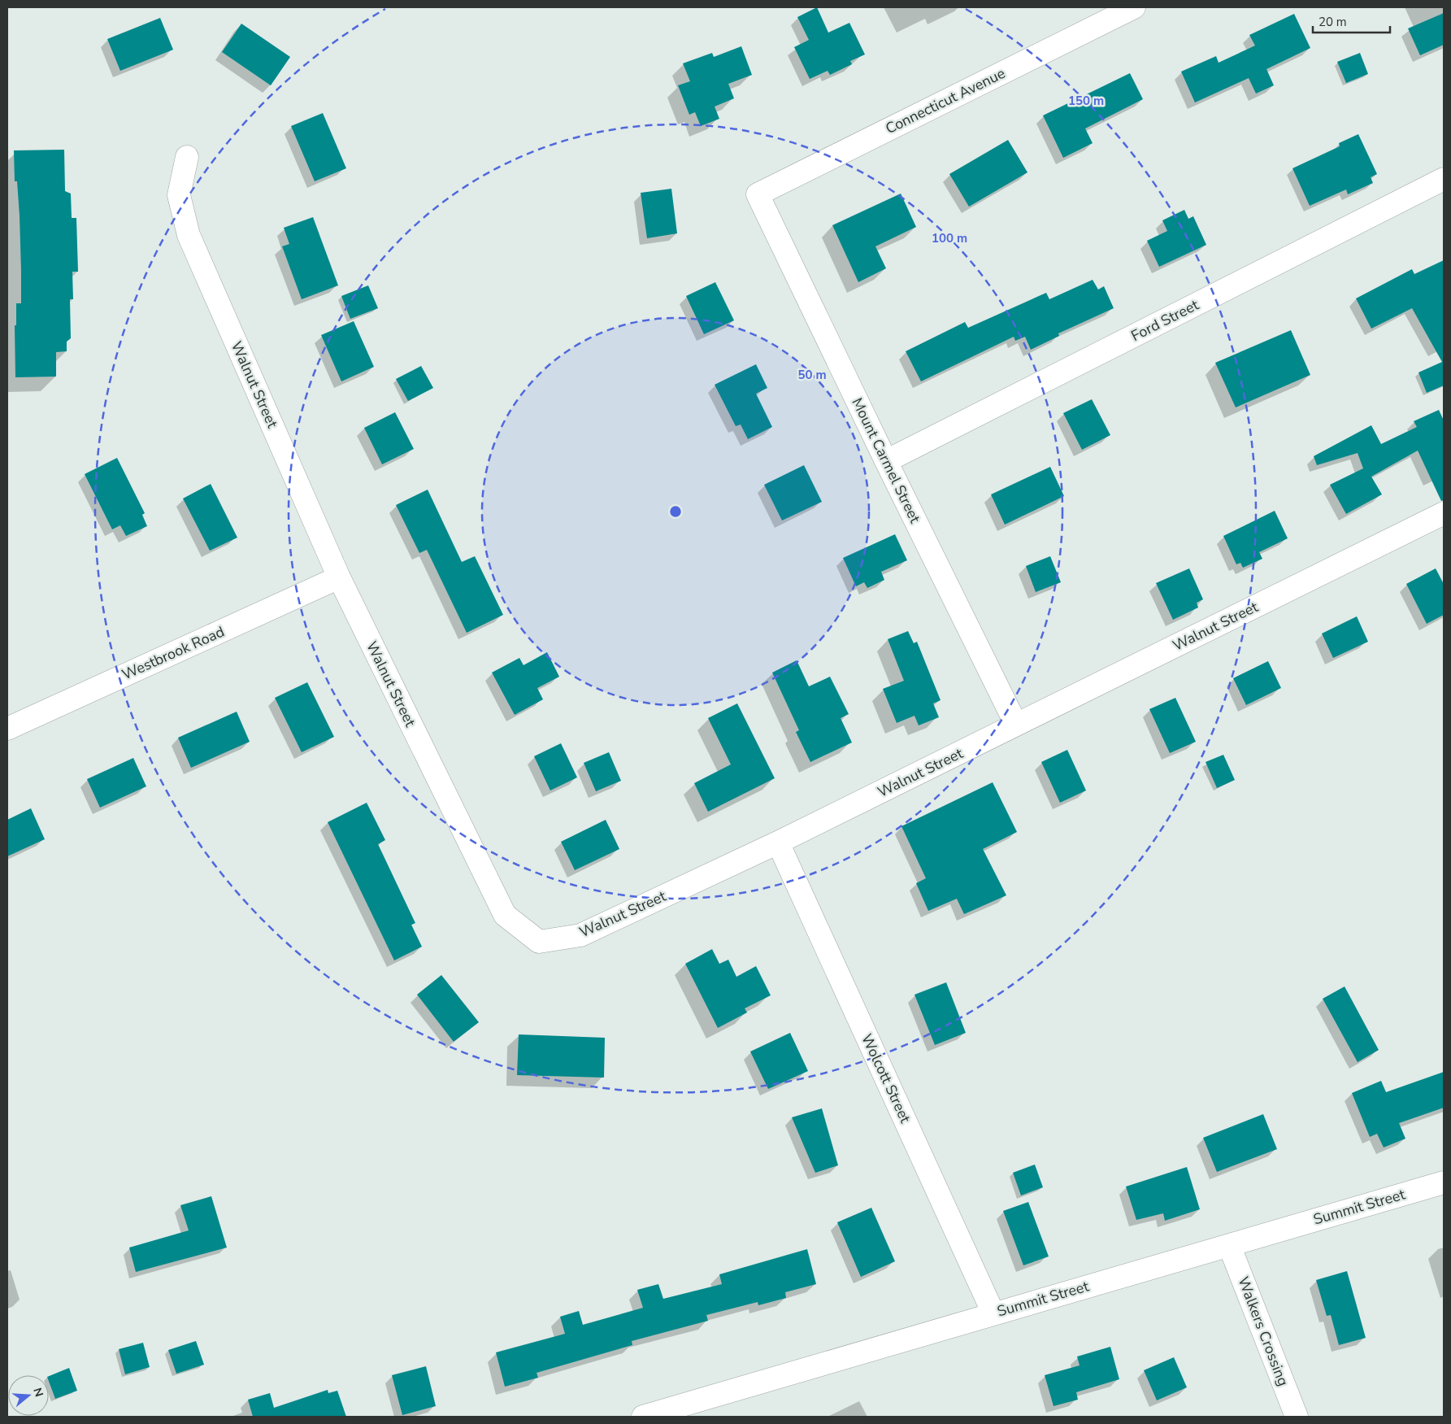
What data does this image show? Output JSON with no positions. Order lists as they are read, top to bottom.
{
  "streets": {
    "street": [
      "Connecticut Avenue",
      "Ford Street",
      "Walnut Street",
      "Mount Carmel Street",
      "Westbrook Road",
      "Wolcott Street",
      "Summit Street",
      "Walkers Crossing"
    ]
  },
  "crossings": [
    ["Connecticut Avenue", "Mount Carmel Street"],
    ["Ford Street", "Mount Carmel Street"],
    ["Walnut Street", "Mount Carmel Street"],
    ["Walnut Street", "Westbrook Road"],
    ["Walnut Street", "Wolcott Street"],
    ["Wolcott Street", "Summit Street"],
    ["Summit Street", "Walkers Crossing"]
  ],
  "scale_bar": "20 m",
  "north": "right",
  "rings": ["150 m", "100 m", "50 m"]
}
